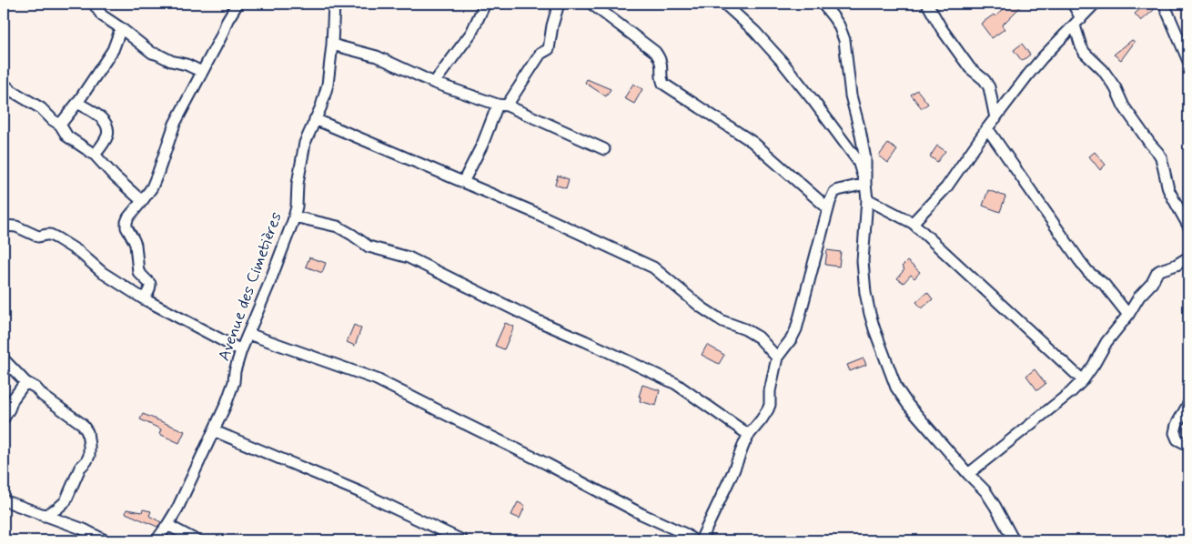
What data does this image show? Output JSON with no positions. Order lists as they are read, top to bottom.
{
  "streets": {
    "street": ["Avenue des Cimetières"]
  }
}
